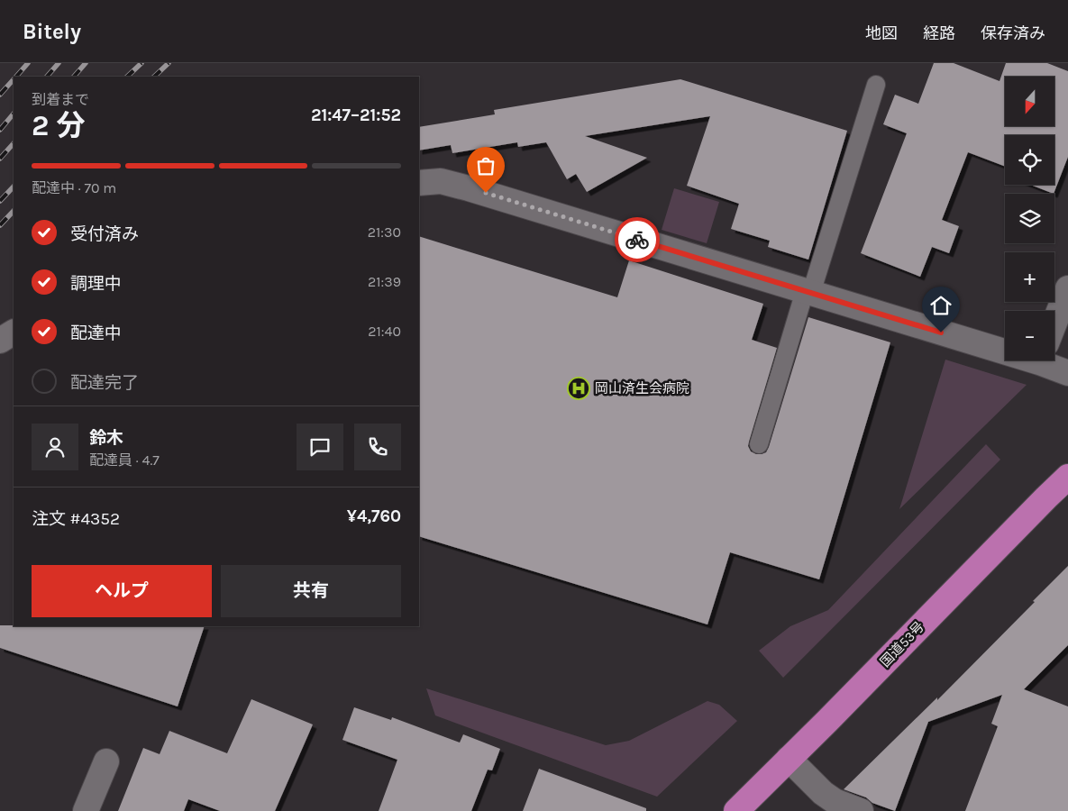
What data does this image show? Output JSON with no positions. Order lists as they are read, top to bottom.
{
  "streets": {
    "highway": ["国道53号"]
  },
  "places": {
    "hospital": ["岡山済生会病院"]
  },
  "north": "bottom",
  "page": {
    "header": "Bitely",
    "nav": ["地図", "経路", "保存済み"],
    "map_buttons": ["+", "−"],
    "heading": ["2 分", "到着まで", "21:47–21:52"],
    "panel": [
      "鈴木",
      "配達員 · 4.7",
      "注文 #4352",
      "¥4,760"
    ],
    "bar": "配達中 · 70 m",
    "list": [
      ["受付済み", "21:30"],
      ["調理中", "21:39"],
      ["配達中", "21:40"],
      "配達完了"
    ],
    "buttons": ["ヘルプ", "共有"]
  }
}
